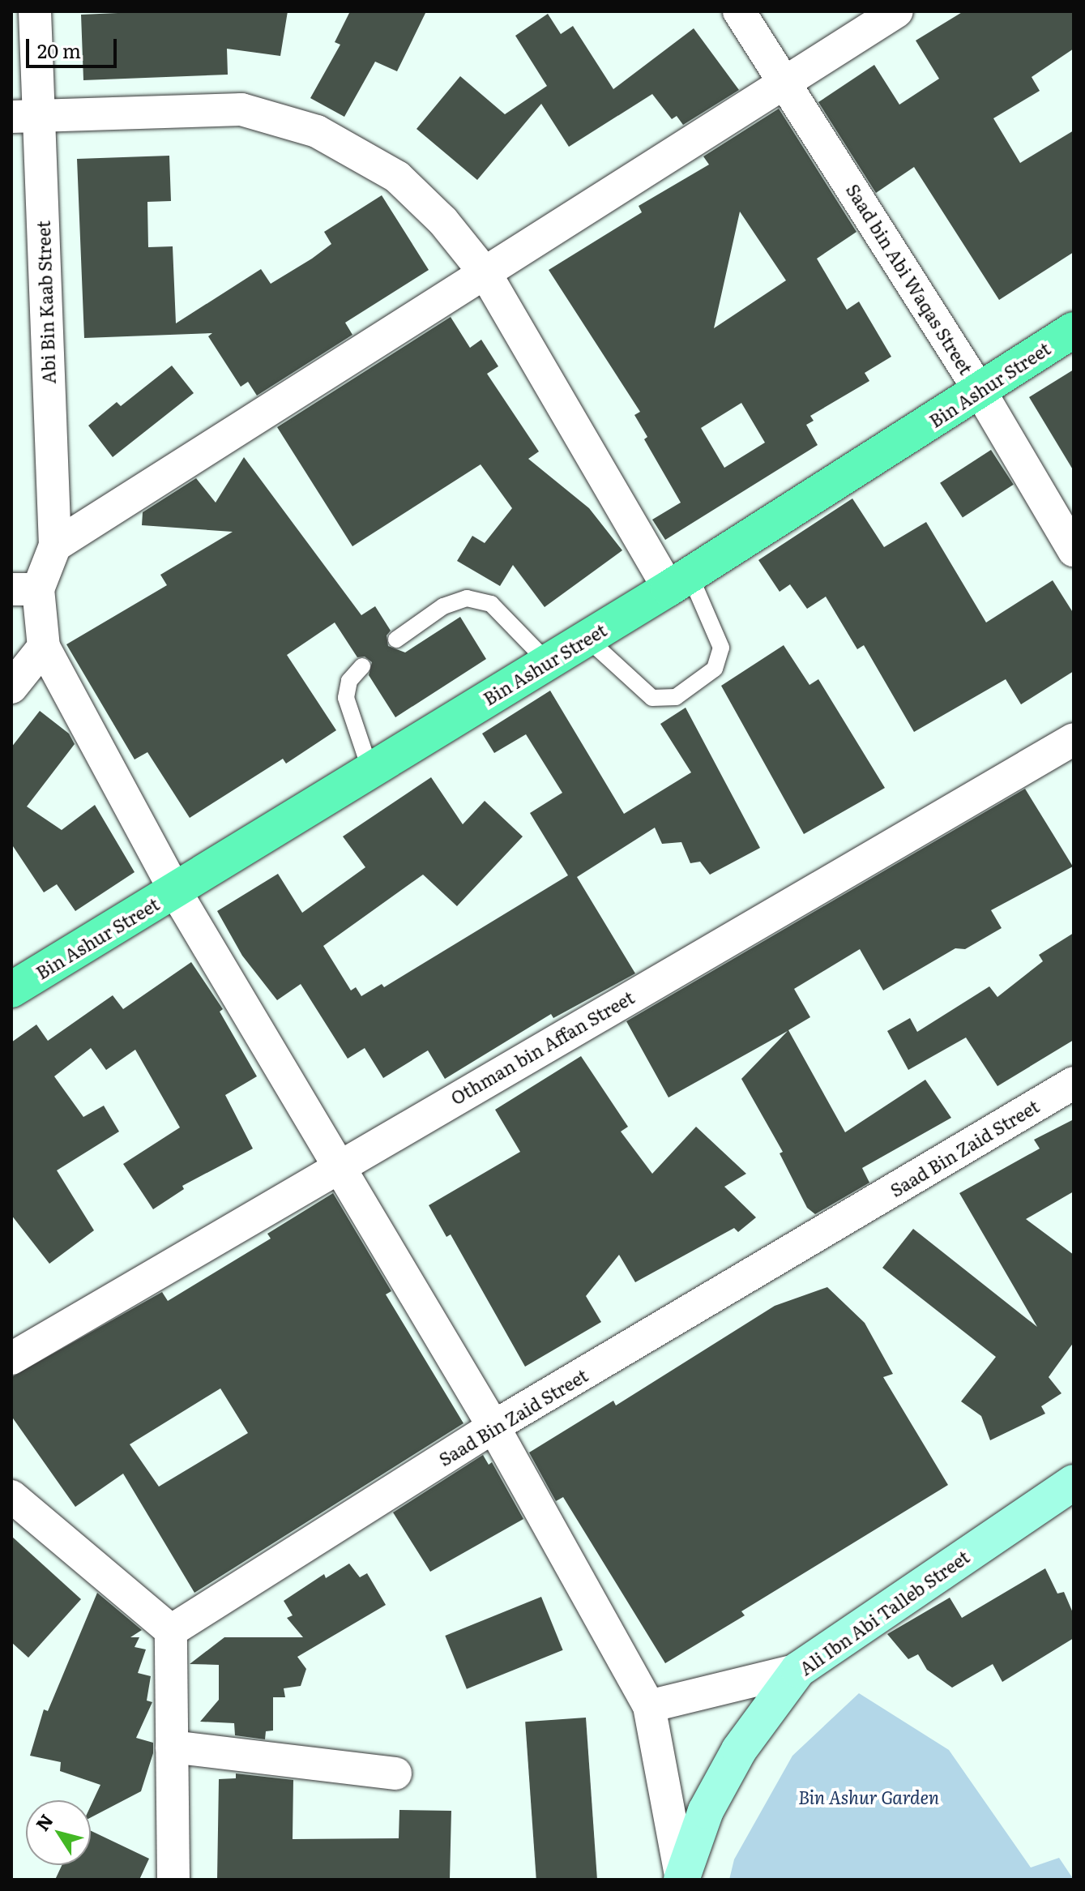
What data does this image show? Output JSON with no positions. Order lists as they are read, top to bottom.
{
  "streets": {
    "main road": ["Bin Ashur Street"],
    "street": [
      "Saad bin Abi Waqas Street",
      "Abi Bin Kaab Street",
      "Othman bin Affan Street",
      "Saad Bin Zaid Street",
      "Ali Ibn Abi Talleb Street"
    ]
  },
  "crossings": [
    ["Saad bin Abi Waqas Street", "Bin Ashur Street"]
  ],
  "parks": ["Bin Ashur Garden"],
  "scale_bar": "20 m",
  "north": "top left"
}
